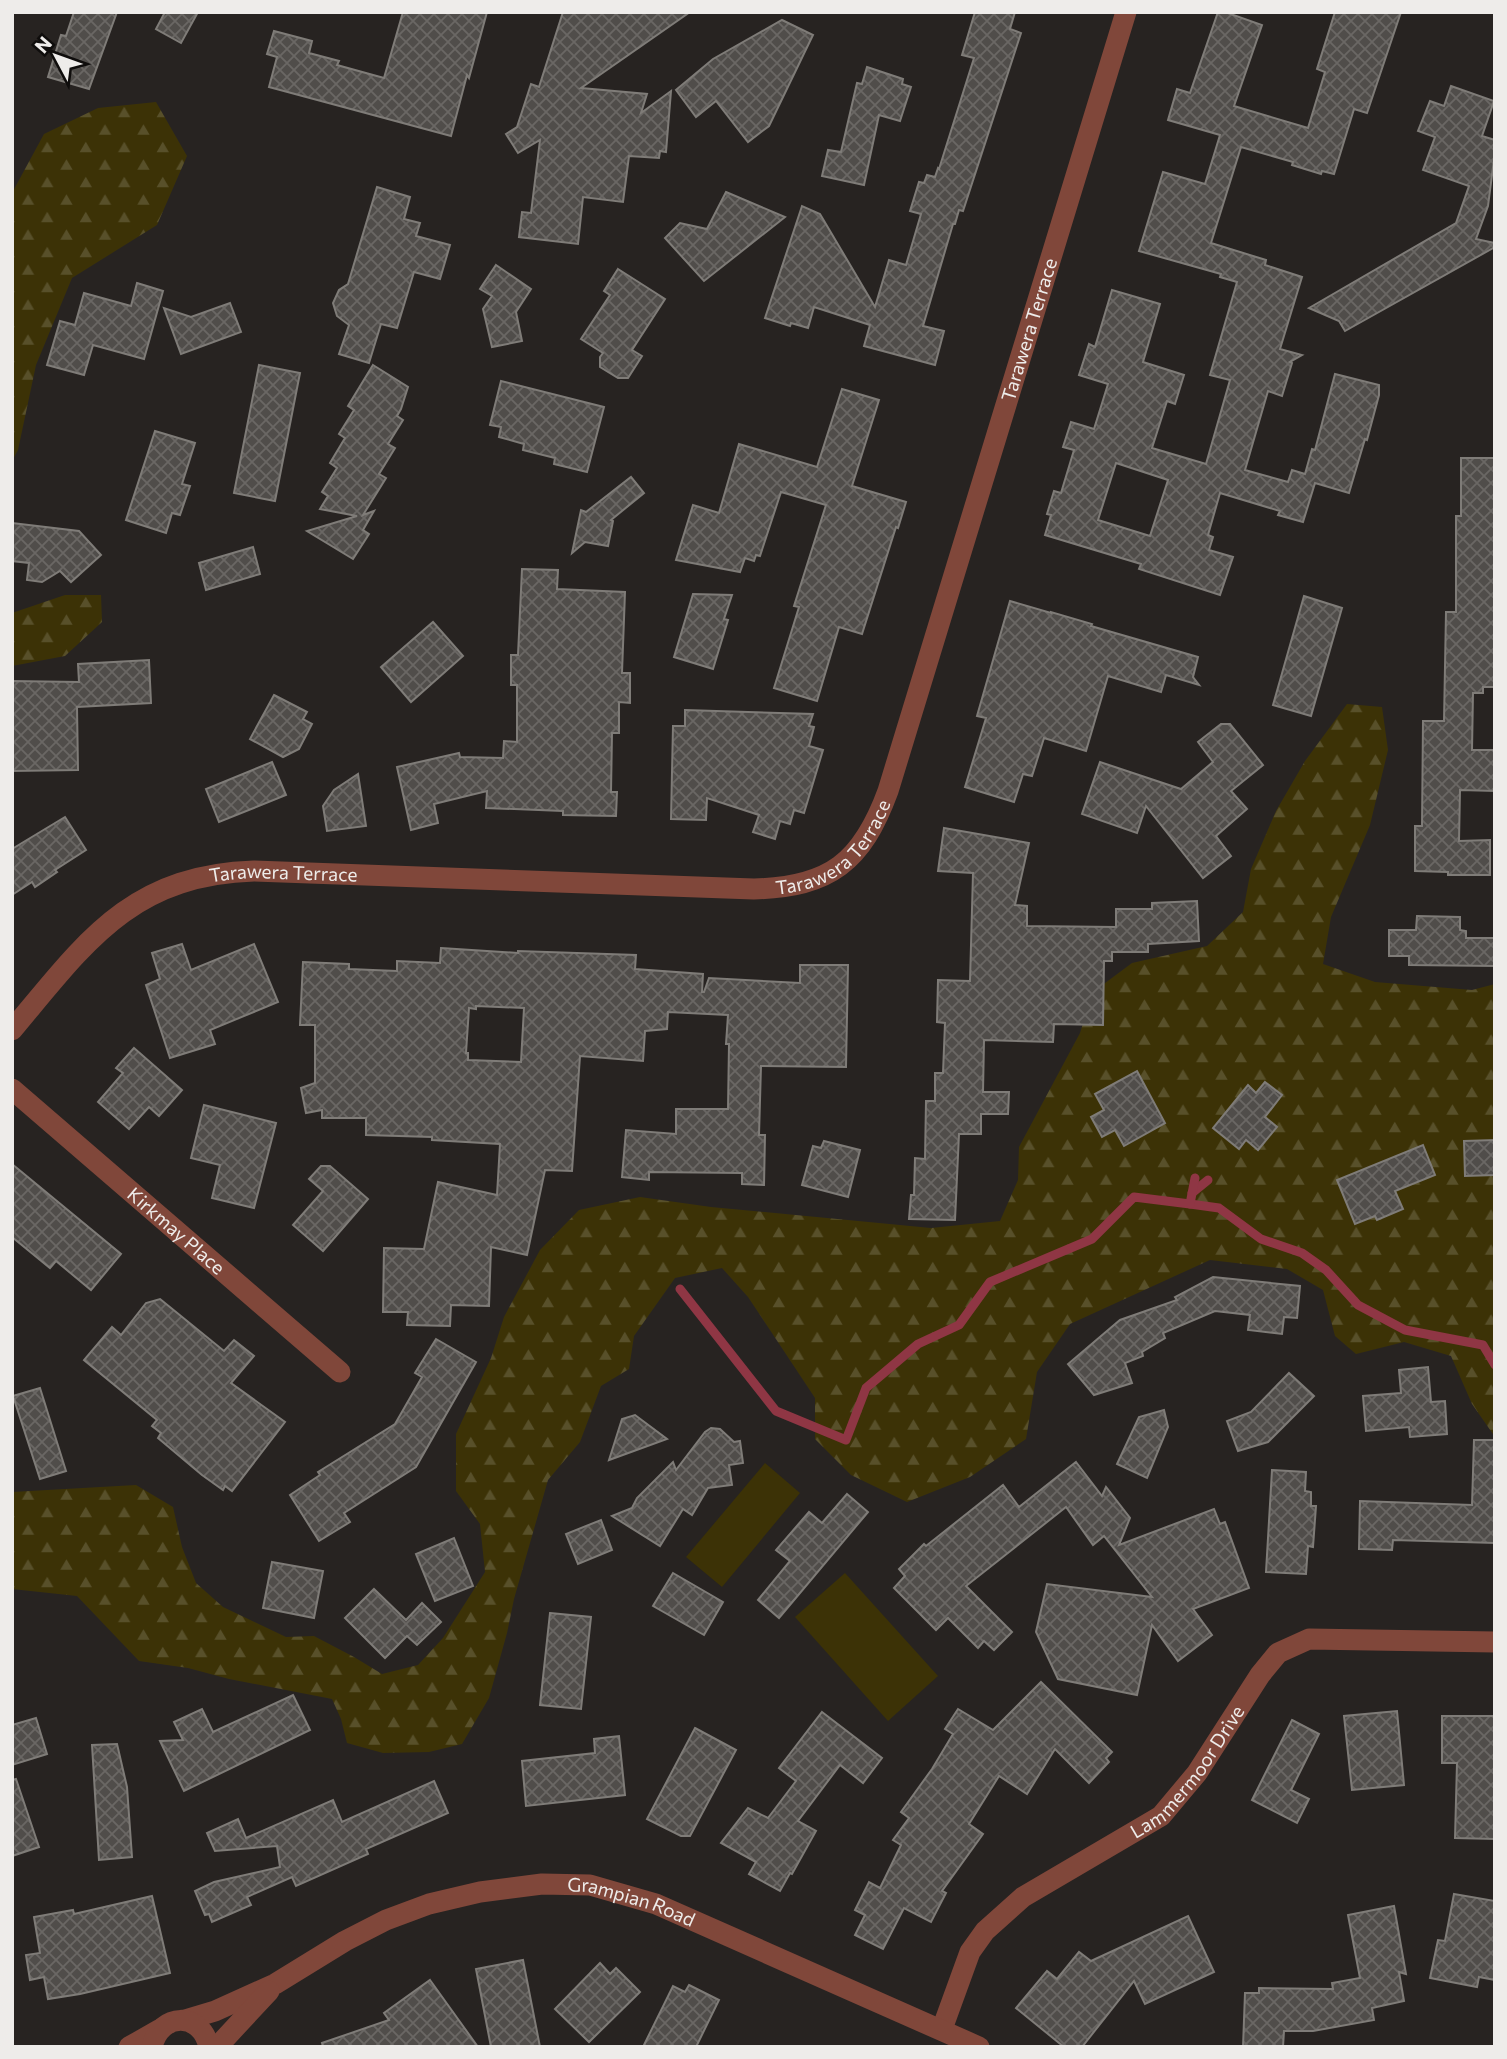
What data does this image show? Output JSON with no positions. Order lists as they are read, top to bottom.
{
  "streets": {
    "street": [
      "Tarawera Terrace",
      "Kirkmay Place",
      "Lammermoor Drive",
      "Grampian Road"
    ]
  },
  "crossings": [
    ["Lammermoor Drive", "Grampian Road"]
  ],
  "north": "top left"
}
